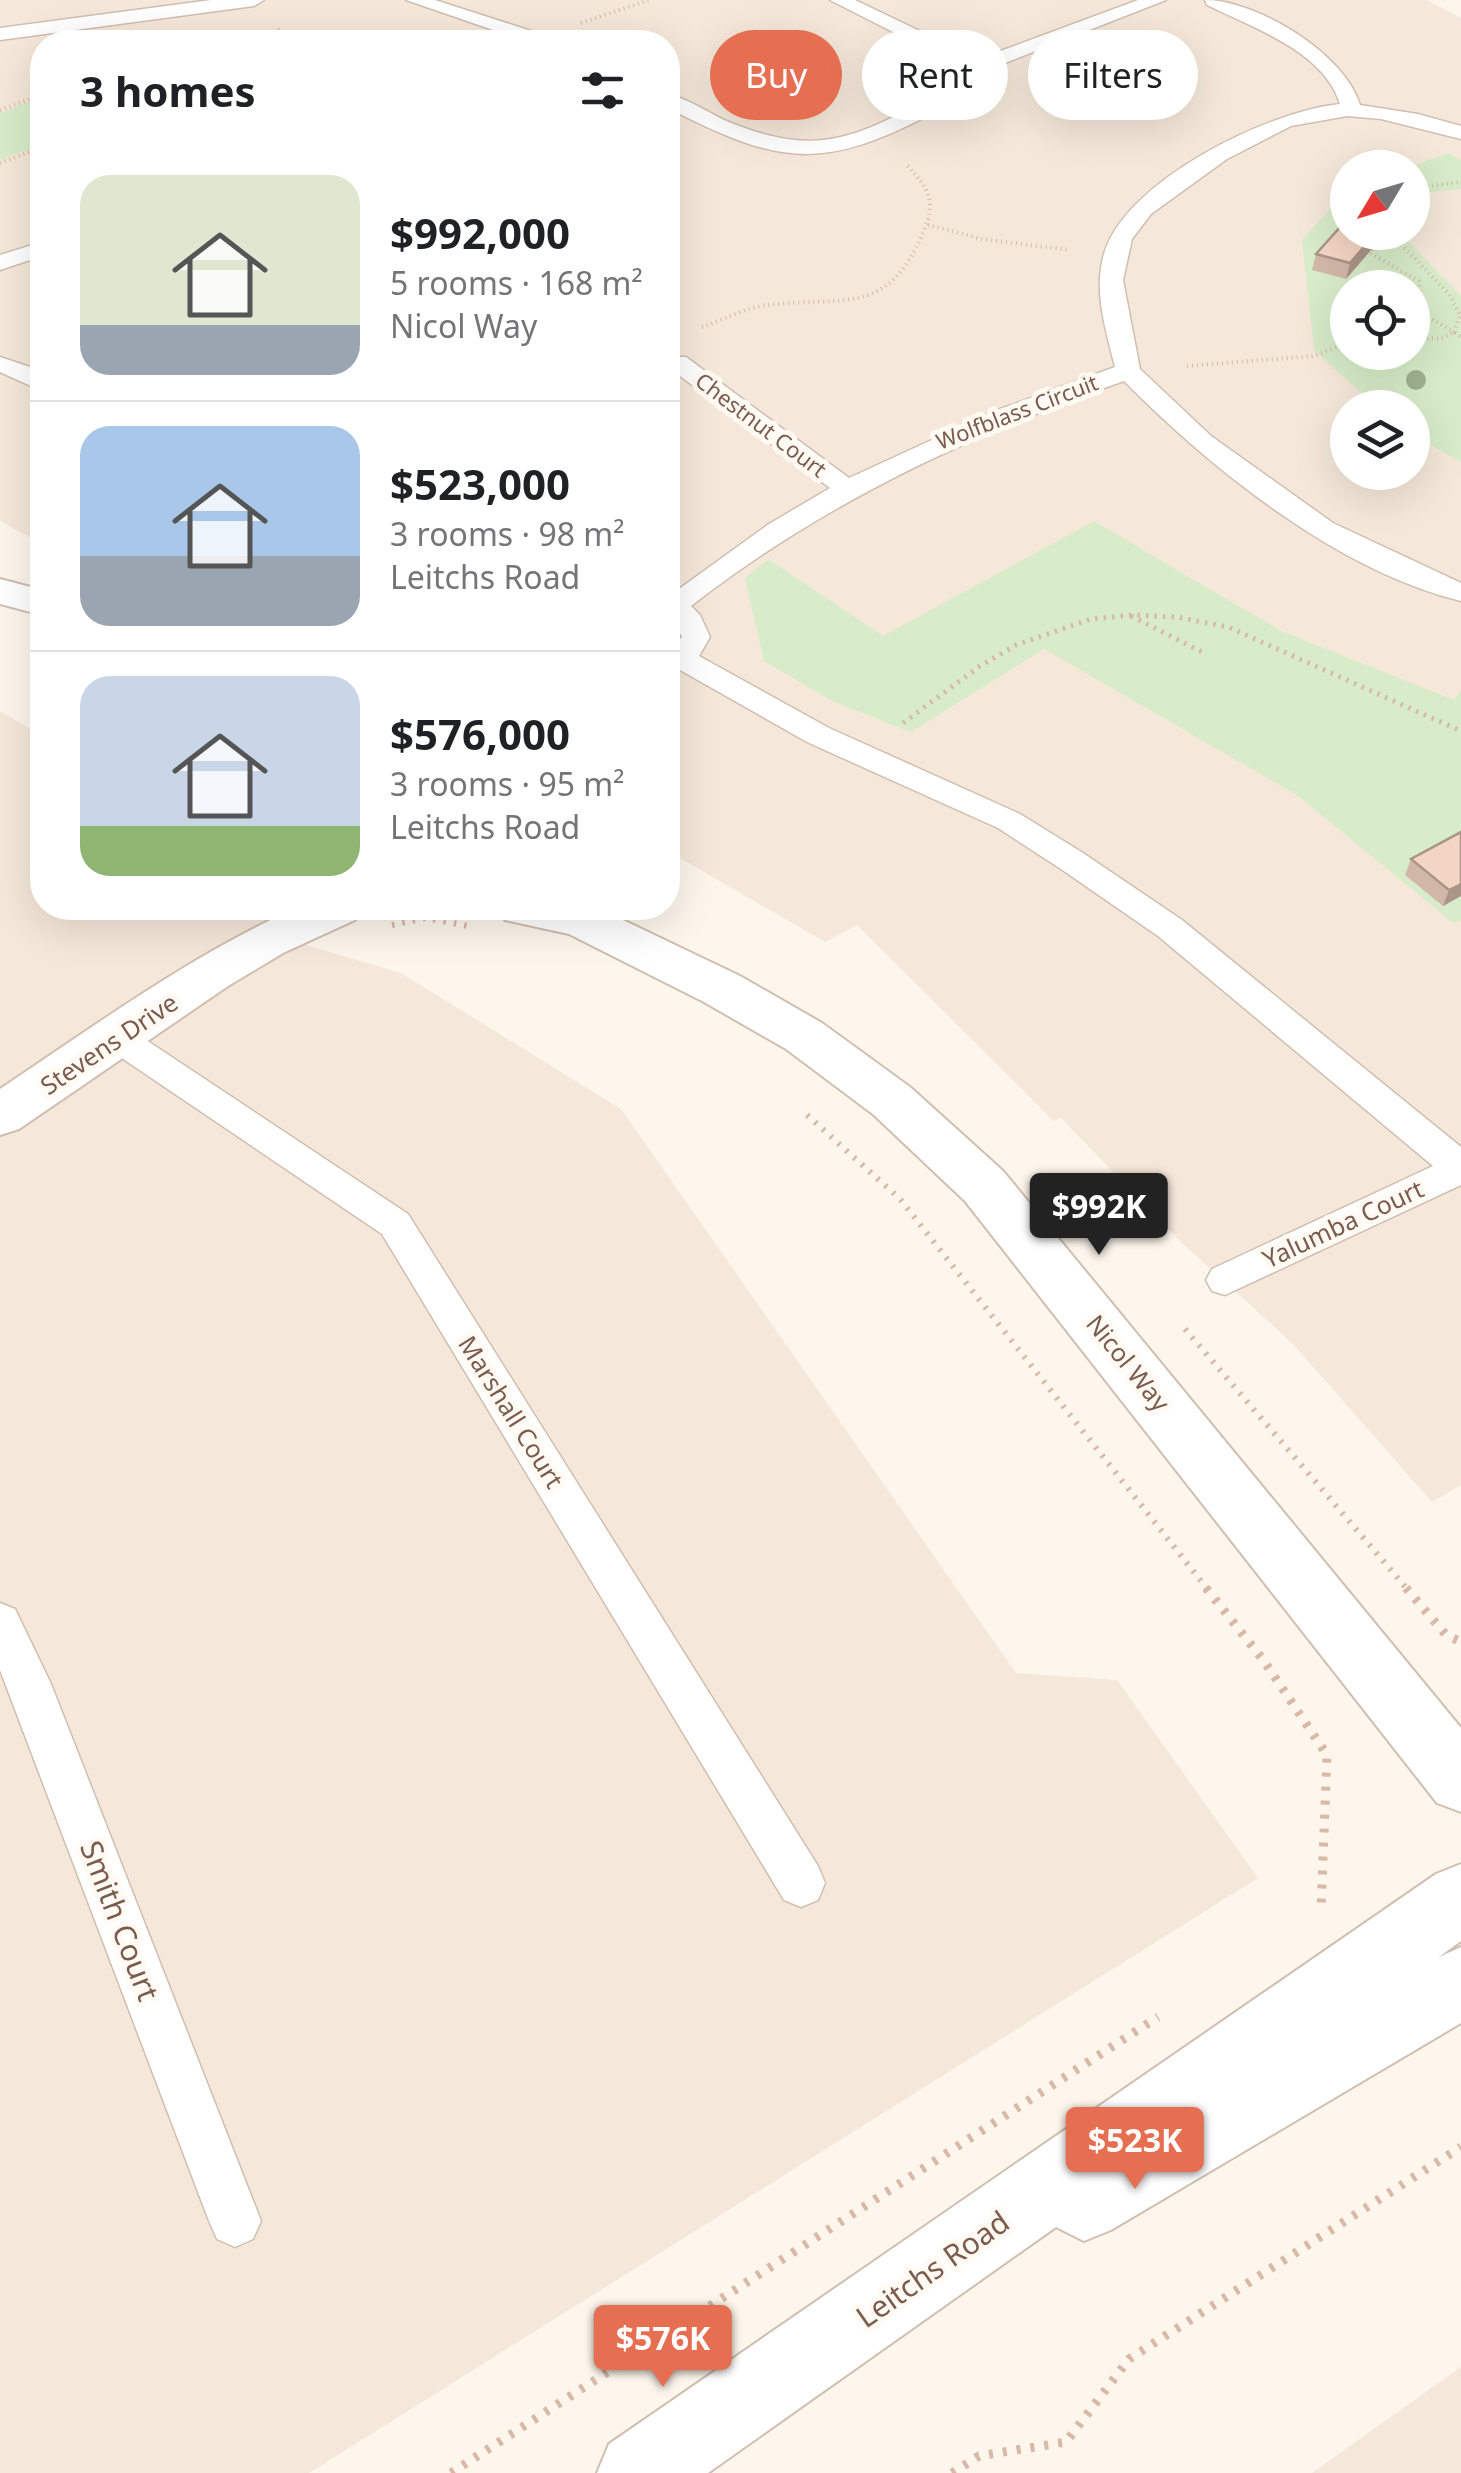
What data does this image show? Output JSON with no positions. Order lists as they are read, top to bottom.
{
  "streets": {
    "street": ["Stevens Drive", "Nicol Way", "Leitchs Road"],
    "lane": [
      "Wolfblass Circuit",
      "Chestnut Court",
      "Yalumba Court",
      "Marshall Court",
      "Smith Court"
    ]
  },
  "crossings": [
    ["Wolfblass Circuit", "Chestnut Court"],
    ["Stevens Drive", "Marshall Court"]
  ],
  "north": "bottom left",
  "page": {
    "chip": ["Buy", "Rent", "Filters"],
    "heading": "3 homes",
    "list": [
      {
        "name": "$992,000",
        "note": "5 rooms · 168 m² · Nicol Way"
      },
      {
        "name": "$523,000",
        "note": "3 rooms · 98 m² · Leitchs Road"
      },
      {
        "name": "$576,000",
        "note": "3 rooms · 95 m² · Leitchs Road"
      }
    ],
    "price": ["$992K", "$523K", "$576K"]
  }
}
